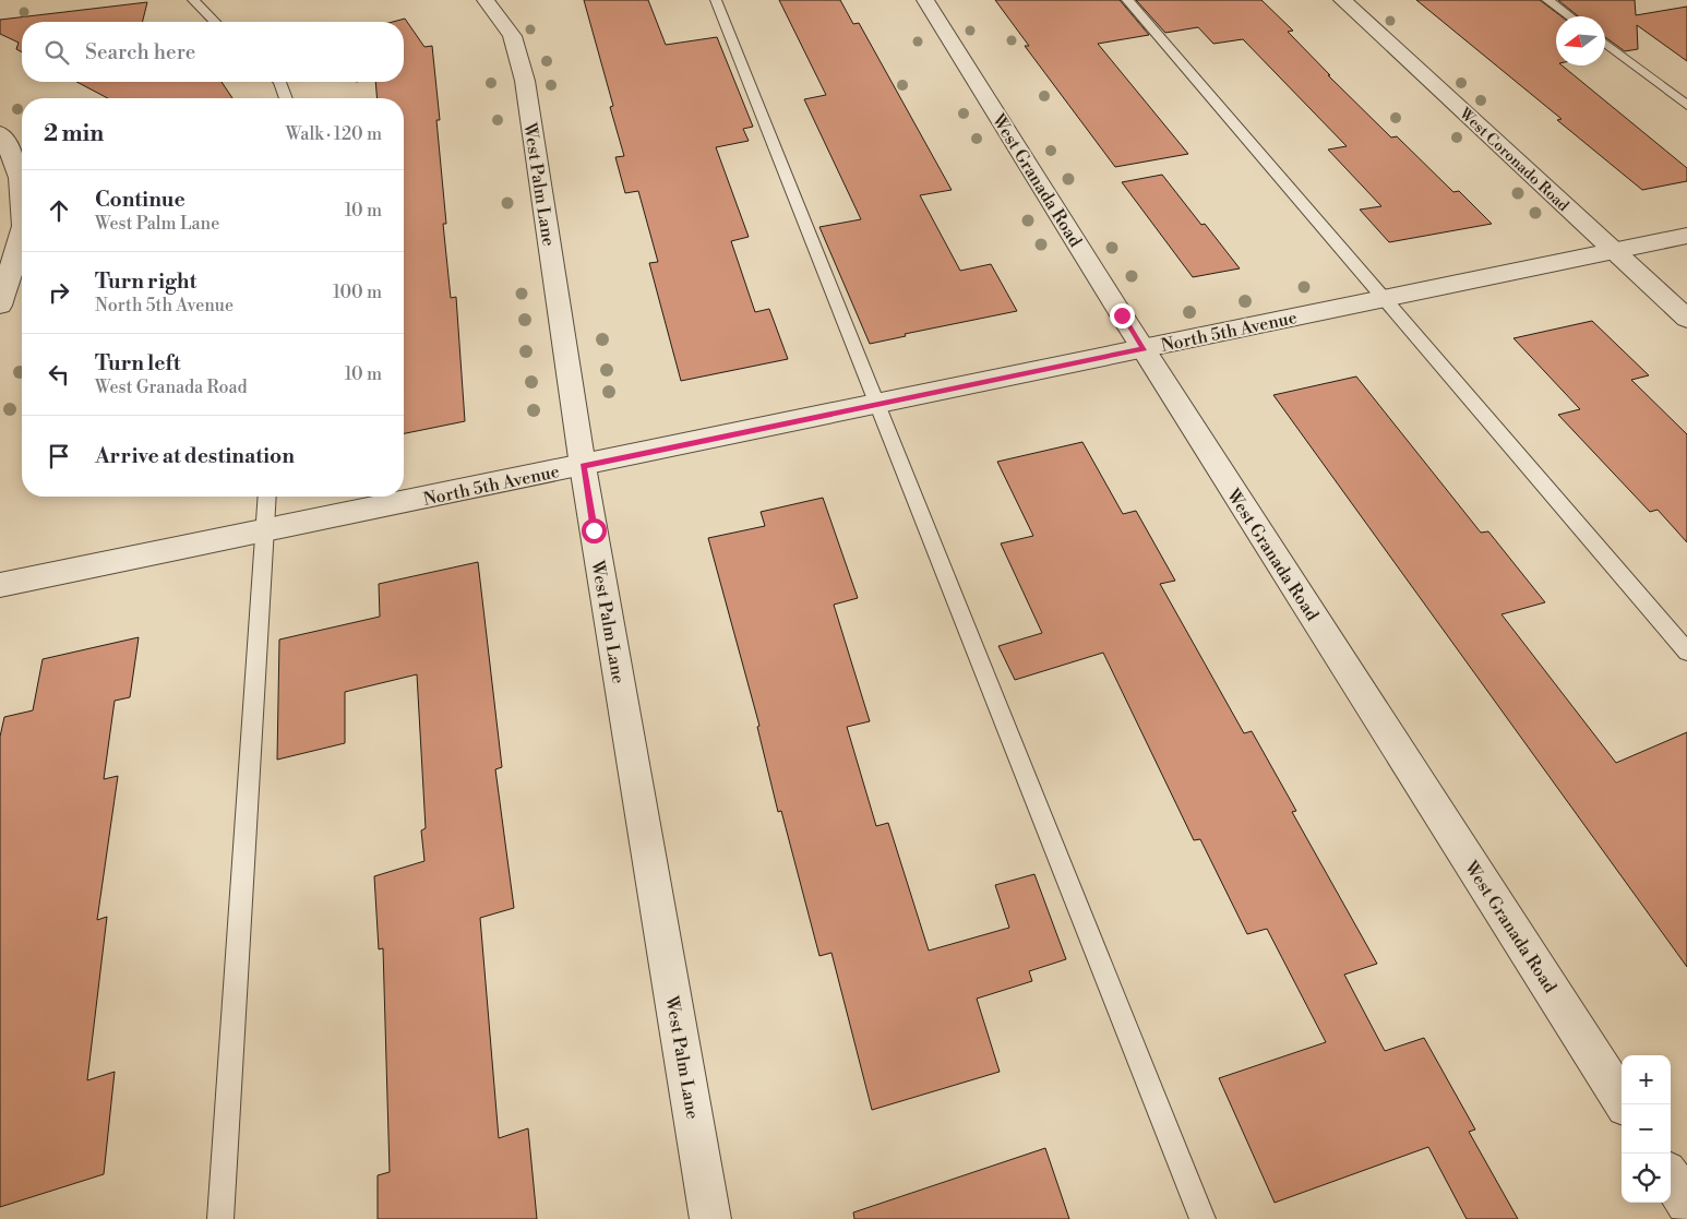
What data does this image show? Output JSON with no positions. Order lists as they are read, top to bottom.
{
  "streets": {
    "street": [
      "West Coronado Road",
      "West Granada Road",
      "West Palm Lane",
      "North 5th Avenue"
    ]
  },
  "crossings": [
    ["West Coronado Road", "North 5th Avenue"],
    ["West Granada Road", "North 5th Avenue"],
    ["West Palm Lane", "North 5th Avenue"]
  ],
  "north": "left",
  "page": {
    "search": "Search here",
    "heading": ["2 min", "Walk · 120 m"],
    "list": [
      ["Continue", "West Palm Lane", "10 m"],
      ["Turn right", "North 5th Avenue", "100 m"],
      ["Turn left", "West Granada Road", "10 m"],
      "Arrive at destination"
    ],
    "map_buttons": ["+", "−"]
  }
}
